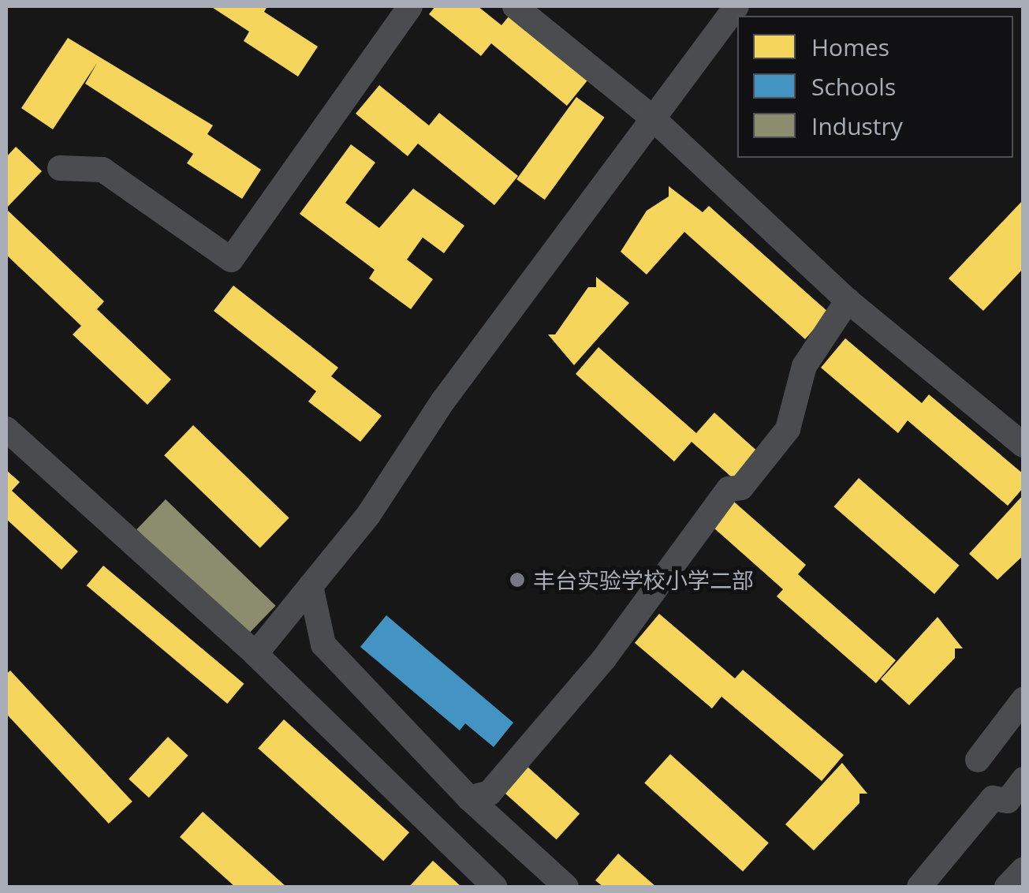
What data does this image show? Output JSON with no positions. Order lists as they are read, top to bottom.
{
  "places": ["丰台实验学校小学二部"],
  "legend": ["Homes", "Schools", "Industry"]
}
